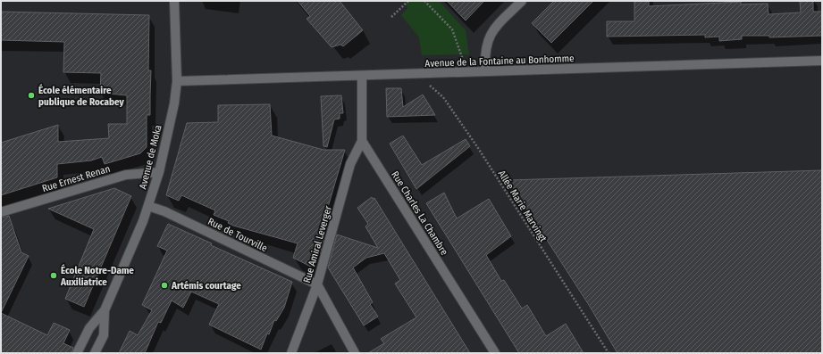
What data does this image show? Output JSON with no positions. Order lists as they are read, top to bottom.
{
  "streets": {
    "street": [
      "Avenue de la Fontaine au Bonhomme",
      "Avenue de Moka",
      "Rue Ernest Renan",
      "Rue Charles La Chambre",
      "Rue de Tourville",
      "Rue Amiral Leverger"
    ],
    "path": ["Allée Marie Marvingt"]
  },
  "crossings": [
    ["Avenue de la Fontaine au Bonhomme", "Avenue de Moka"],
    ["Avenue de la Fontaine au Bonhomme", "Allée Marie Marvingt"],
    ["Avenue de Moka", "Rue Ernest Renan"],
    ["Avenue de Moka", "Rue de Tourville"],
    ["Rue Charles La Chambre", "Rue Amiral Leverger"],
    ["Rue de Tourville", "Rue Amiral Leverger"]
  ],
  "places": ["École élémentaire publique de Rocabey", "École Notre-Dame Auxiliatrice", "Artémis courtage"]
}
